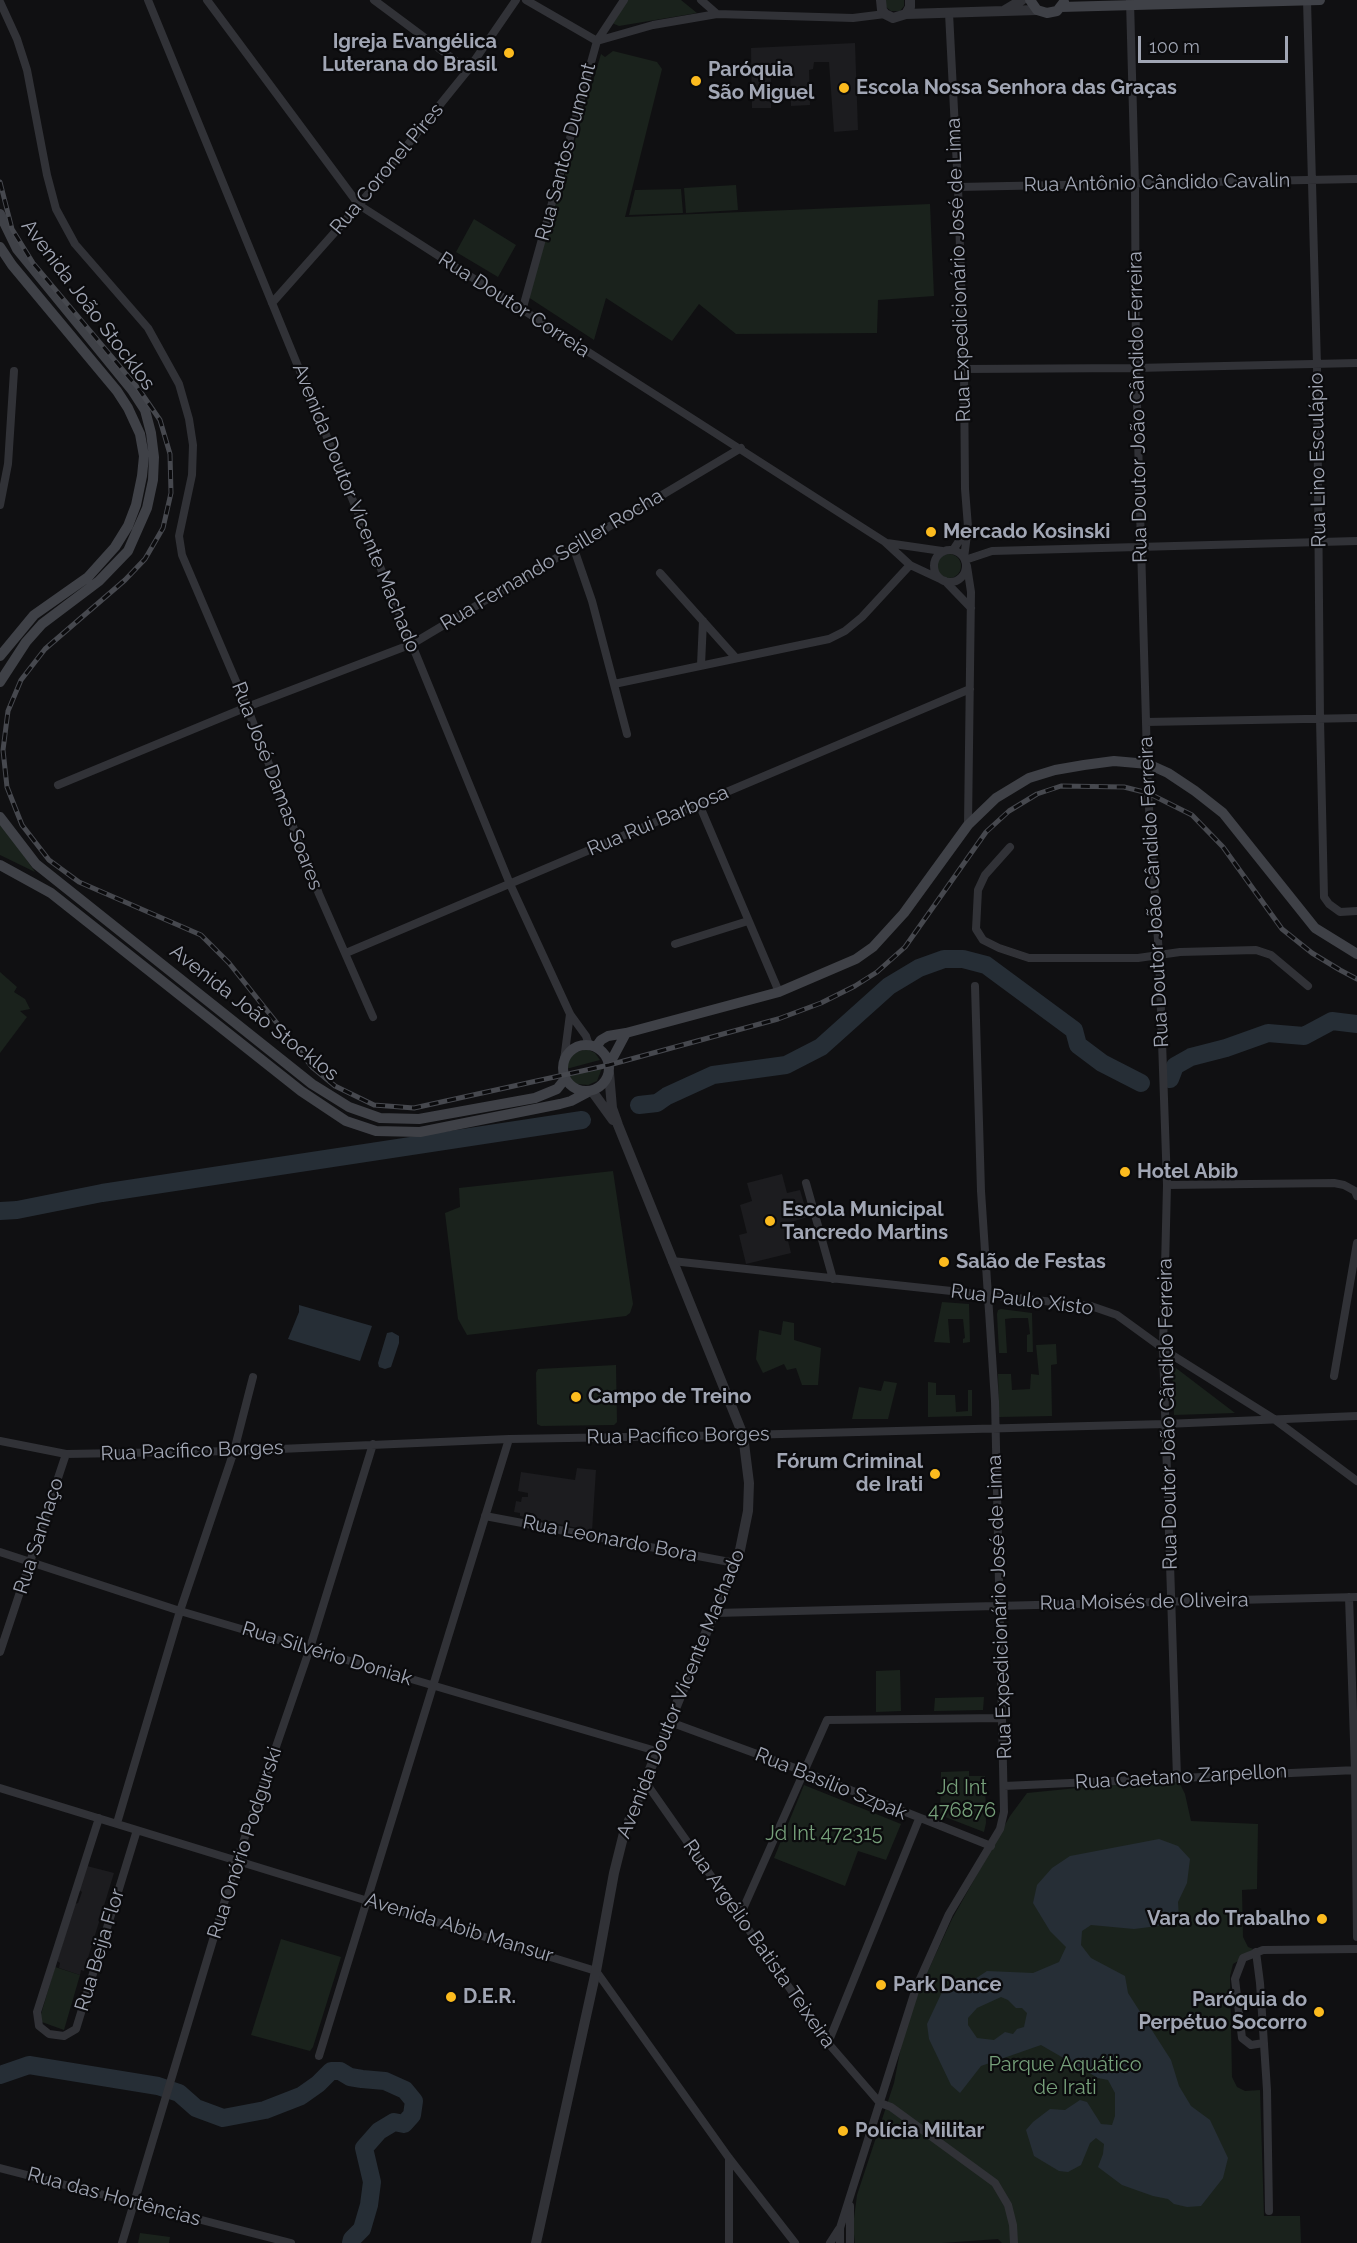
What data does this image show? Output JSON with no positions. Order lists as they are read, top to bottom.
{
  "streets": {
    "main road": ["Avenida João Stocklos"],
    "street": [
      "Rua Santos Dumont",
      "Rua Coronel Pires",
      "Rua Antônio Cândido Cavalin",
      "Rua Expedicionário José de Lima",
      "Rua Doutor Correia",
      "Rua Doutor João Cândido Ferreira",
      "Rua Lino Esculápio",
      "Avenida Doutor Vicente Machado",
      "Rua Fernando Seiller Rocha",
      "Rua José Damas Soares",
      "Rua Rui Barbosa",
      "Rua Paulo Xisto",
      "Rua Pacífico Borges",
      "Rua Sanhaço",
      "Rua Leonardo Bora",
      "Rua Moisés de Oliveira",
      "Rua Silvério Doniak",
      "Rua Caetano Zarpellon",
      "Rua Basílio Szpak",
      "Rua Onório Podgurski",
      "Avenida Abib Mansur",
      "Rua Argélio Batista Teixeira",
      "Rua Beija Flor",
      "Rua das Hortências"
    ]
  },
  "crossings": [
    ["Rua Santos Dumont", "Rua Doutor Correia"],
    ["Rua Coronel Pires", "Rua Doutor Correia"],
    ["Rua Coronel Pires", "Avenida Doutor Vicente Machado"],
    ["Rua Antônio Cândido Cavalin", "Rua Expedicionário José de Lima"],
    ["Rua Antônio Cândido Cavalin", "Rua Doutor João Cândido Ferreira"],
    ["Rua Antônio Cândido Cavalin", "Rua Lino Esculápio"],
    ["Rua Expedicionário José de Lima", "Rua Doutor Correia"],
    ["Rua Expedicionário José de Lima", "Rua Rui Barbosa"],
    ["Rua Expedicionário José de Lima", "Rua Paulo Xisto"],
    ["Rua Expedicionário José de Lima", "Rua Pacífico Borges"],
    ["Rua Expedicionário José de Lima", "Rua Moisés de Oliveira"],
    ["Rua Expedicionário José de Lima", "Rua Caetano Zarpellon"],
    ["Rua Expedicionário José de Lima", "Rua Basílio Szpak"],
    ["Rua Expedicionário José de Lima", "Rua Argélio Batista Teixeira"],
    ["Avenida João Stocklos", "Avenida Doutor Vicente Machado"],
    ["Rua Doutor Correia", "Rua Fernando Seiller Rocha"],
    ["Rua Doutor João Cândido Ferreira", "Rua Paulo Xisto"],
    ["Rua Doutor João Cândido Ferreira", "Rua Pacífico Borges"],
    ["Rua Doutor João Cândido Ferreira", "Rua Moisés de Oliveira"],
    ["Rua Doutor João Cândido Ferreira", "Rua Caetano Zarpellon"],
    ["Avenida Doutor Vicente Machado", "Rua Fernando Seiller Rocha"],
    ["Avenida Doutor Vicente Machado", "Rua Rui Barbosa"],
    ["Avenida Doutor Vicente Machado", "Rua Paulo Xisto"],
    ["Avenida Doutor Vicente Machado", "Rua Pacífico Borges"],
    ["Avenida Doutor Vicente Machado", "Rua Leonardo Bora"],
    ["Avenida Doutor Vicente Machado", "Rua Moisés de Oliveira"],
    ["Avenida Doutor Vicente Machado", "Rua Silvério Doniak"],
    ["Avenida Doutor Vicente Machado", "Rua Basílio Szpak"],
    ["Avenida Doutor Vicente Machado", "Avenida Abib Mansur"],
    ["Avenida Doutor Vicente Machado", "Rua Argélio Batista Teixeira"],
    ["Rua Fernando Seiller Rocha", "Rua José Damas Soares"],
    ["Rua José Damas Soares", "Rua Rui Barbosa"],
    ["Rua Paulo Xisto", "Rua Pacífico Borges"],
    ["Rua Pacífico Borges", "Rua Sanhaço"],
    ["Rua Pacífico Borges", "Rua Onório Podgurski"],
    ["Rua Sanhaço", "Rua Silvério Doniak"],
    ["Rua Silvério Doniak", "Rua Onório Podgurski"],
    ["Rua Onório Podgurski", "Avenida Abib Mansur"],
    ["Rua Onório Podgurski", "Rua das Hortências"],
    ["Avenida Abib Mansur", "Rua Beija Flor"]
  ],
  "parks": ["Jd Int 476876", "Jd Int 472315", "Parque Aquático de Irati"],
  "places": [
    "Igreja Evangélica Luterana do Brasil",
    "Paróquia São Miguel",
    "Escola Nossa Senhora das Graças",
    "Mercado Kosinski",
    "Hotel Abib",
    "Escola Municipal Tancredo Martins",
    "Salão de Festas",
    "Campo de Treino",
    "Fórum Criminal de Irati",
    "Vara do Trabalho",
    "Park Dance",
    "D.E.R.",
    "Paróquia do Perpétuo Socorro",
    "Polícia Militar"
  ],
  "scale_bar": "100 m"
}
